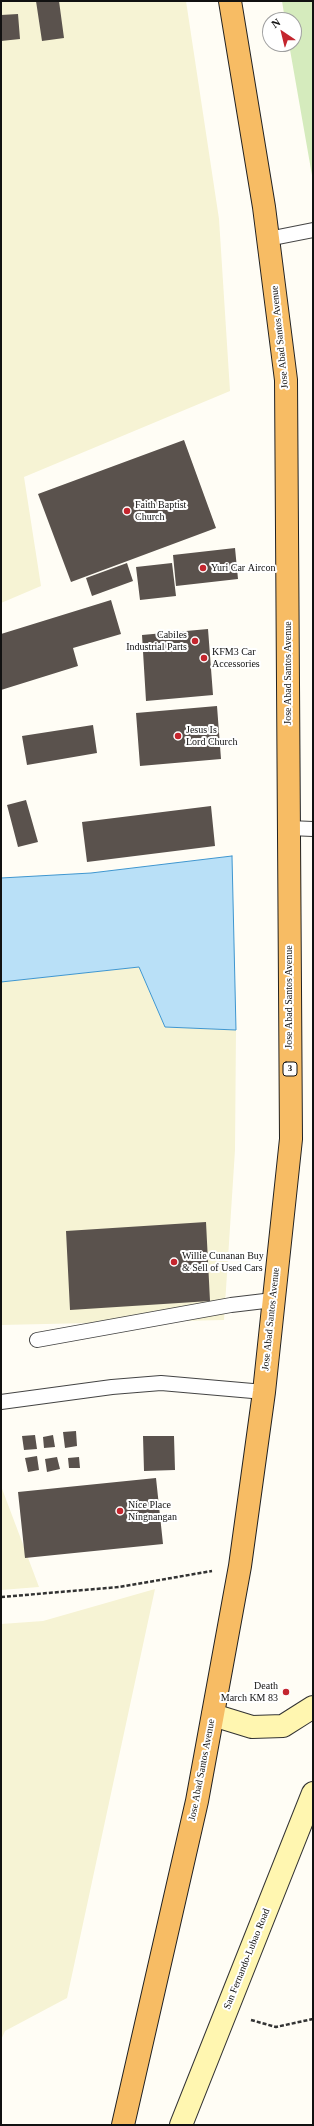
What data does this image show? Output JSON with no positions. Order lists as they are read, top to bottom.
{
  "streets": {
    "highway": ["Jose Abad Santos Avenue", "3"],
    "main road": ["San Fernando-Lubao Road"]
  },
  "places": [
    "Faith Baptist Church",
    "Yuri Car Aircon",
    "Cabiles Industrial Parts",
    "KFM3 Car Accessories",
    "Jesus Is Lord Church",
    "Willie Cunanan Buy & Sell of Used Cars",
    "Nice Place Ningnangan",
    "Death March KM 83"
  ],
  "north": "top left"
}
